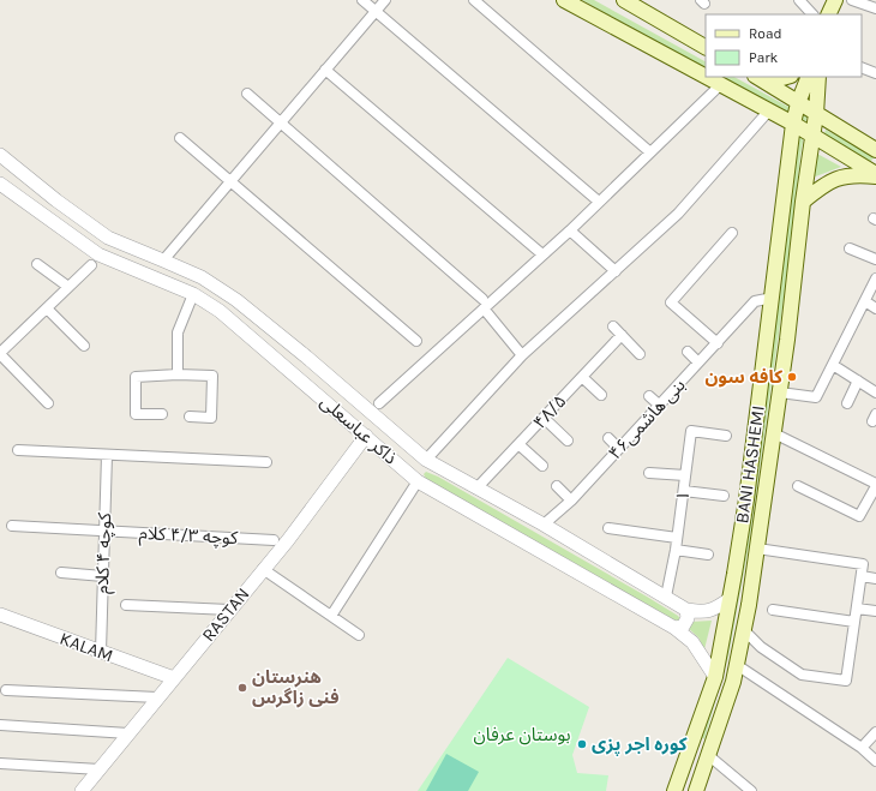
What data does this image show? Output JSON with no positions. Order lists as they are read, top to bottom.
{
  "streets": {
    "main road": ["BANI HASHEMI"],
    "street": [
      "۴۸/۵",
      "بنی هاشمی۴۶",
      "ذاکر عباسعلی",
      "۱",
      "کوچه ۴/۳ کلام",
      "کوچه ۴ کلام",
      "RASTAN",
      "KALAM"
    ]
  },
  "crossings": [
    ["۴۸/۵", "ذاکر عباسعلی"],
    ["بنی هاشمی۴۶", "ذاکر عباسعلی"],
    ["بنی هاشمی۴۶", "BANI HASHEMI"],
    ["ذاکر عباسعلی", "BANI HASHEMI"],
    ["ذاکر عباسعلی", "۱"],
    ["ذاکر عباسعلی", "RASTAN"],
    ["کوچه ۴/۳ کلام", "کوچه ۴ کلام"],
    ["کوچه ۴ کلام", "KALAM"],
    ["RASTAN", "KALAM"]
  ],
  "parks": ["بوستان عرفان"],
  "places": ["کافه سون", "هنرستان فنی زاگرس", "کوره اجر پزی"],
  "legend": ["Road", "Park"]
}
